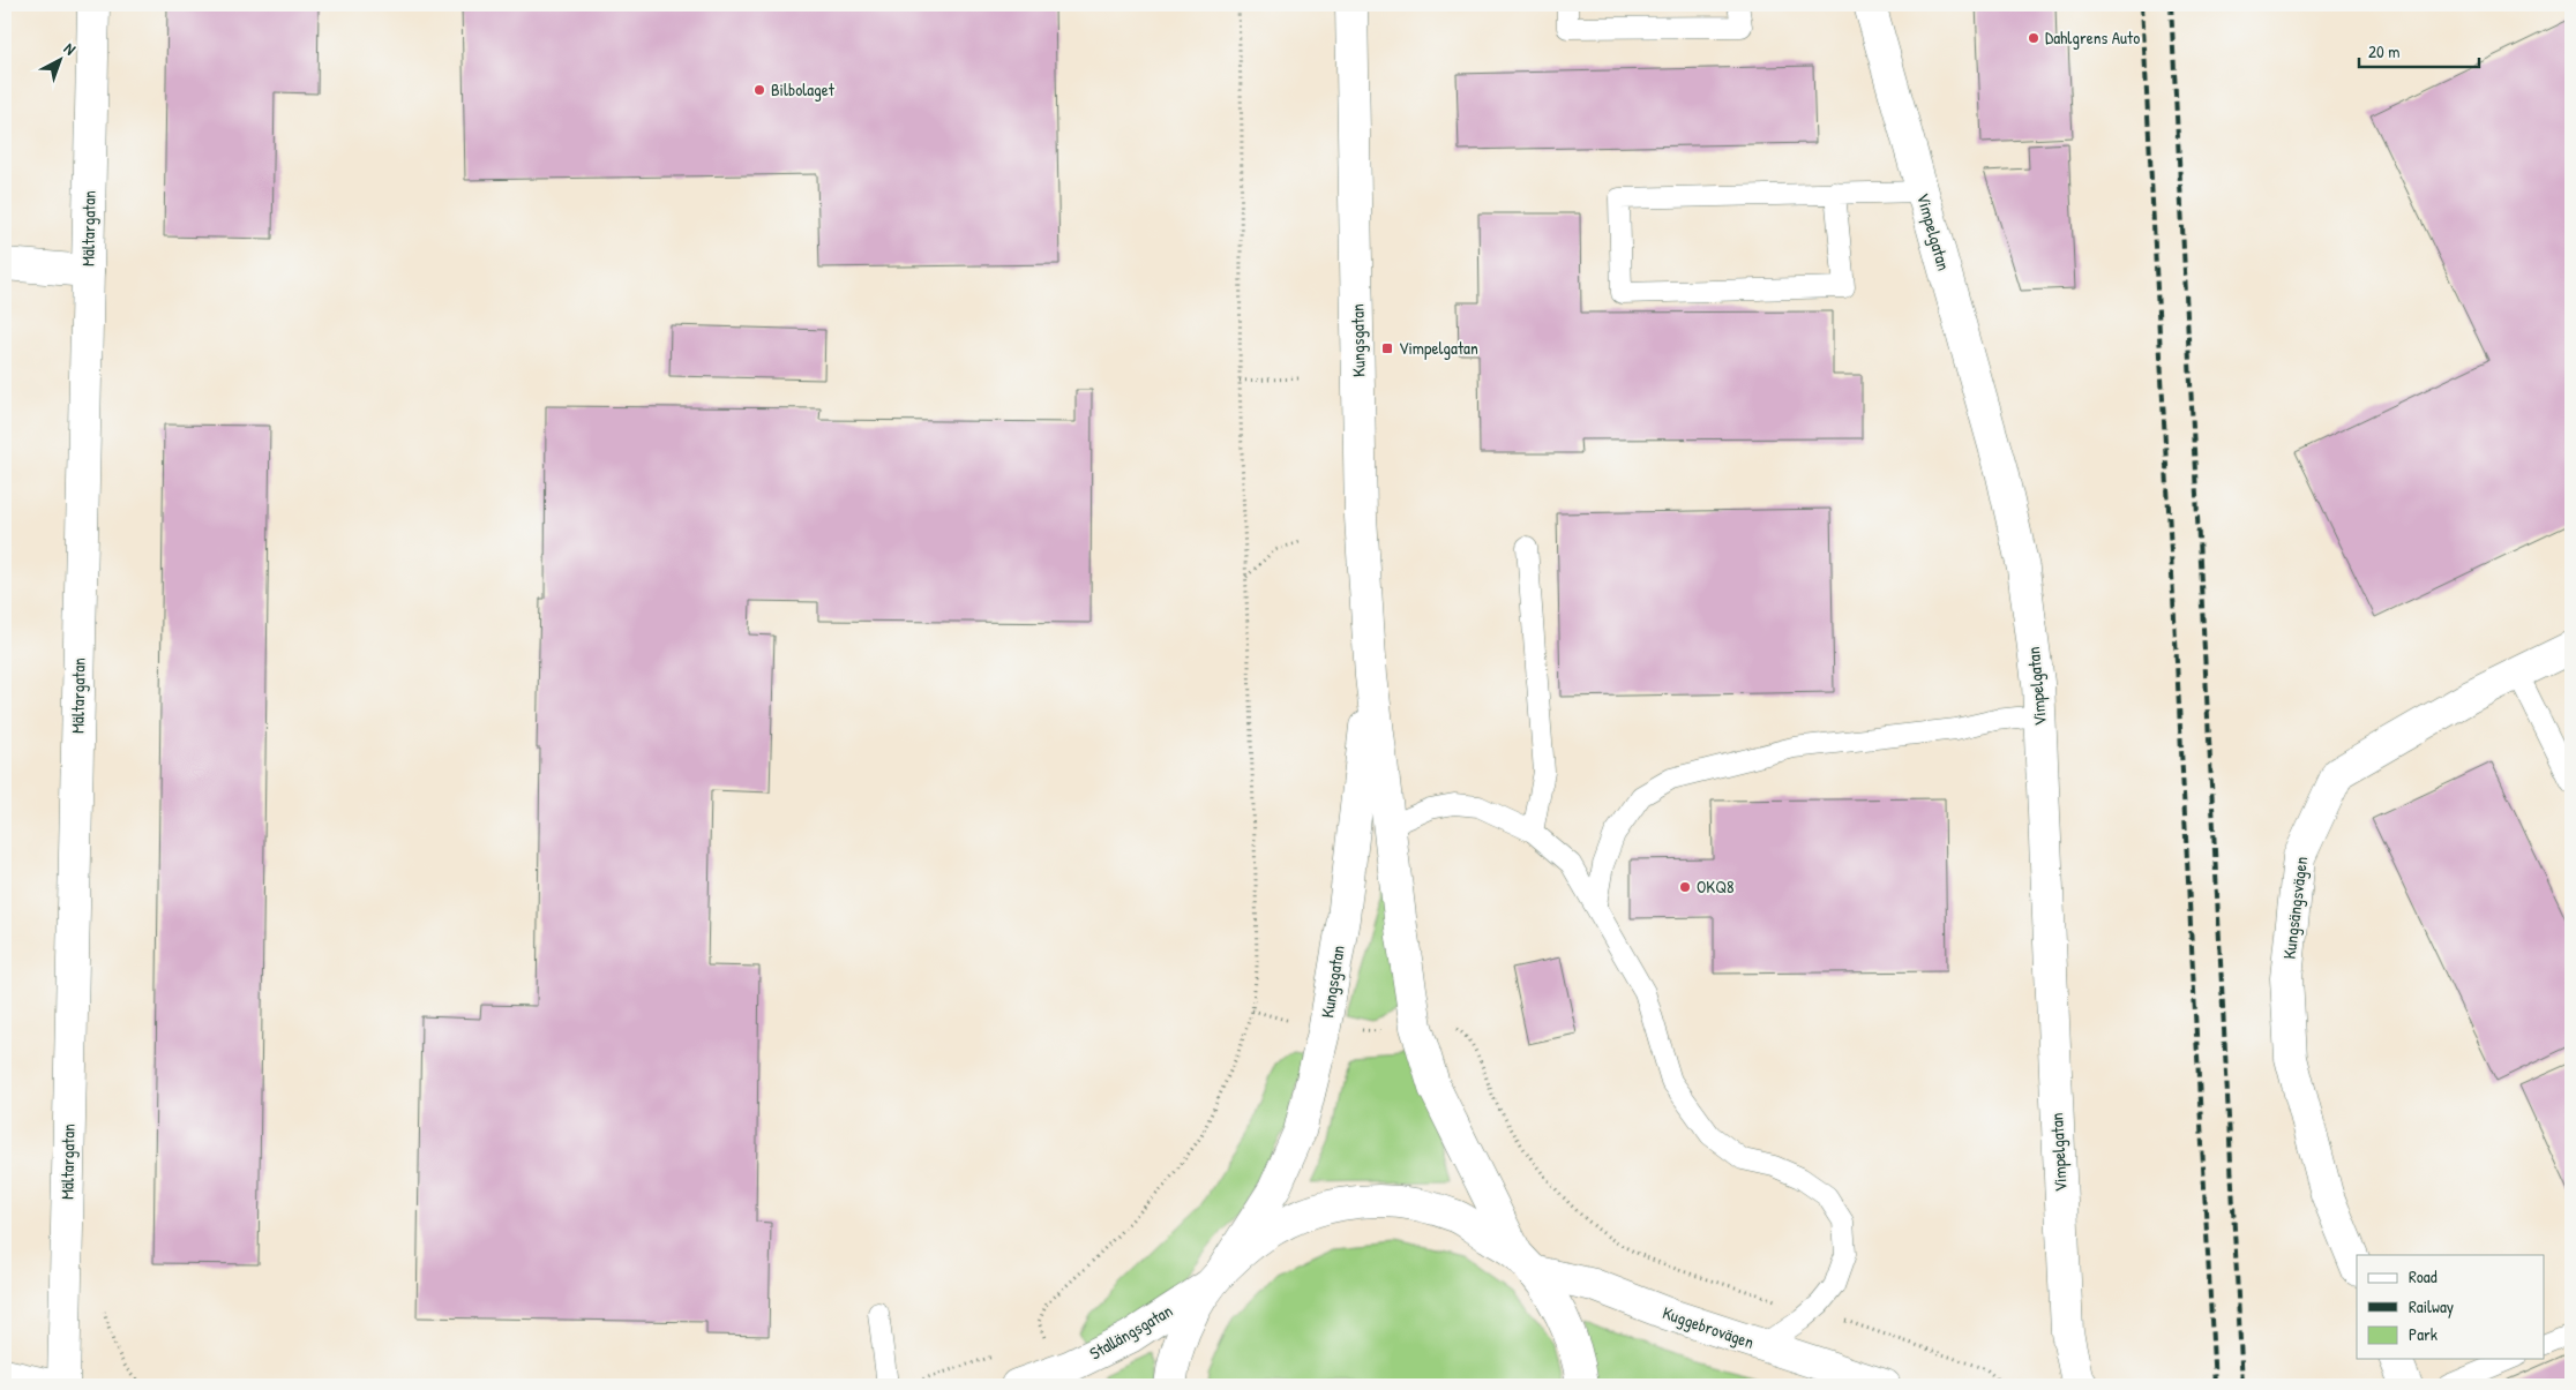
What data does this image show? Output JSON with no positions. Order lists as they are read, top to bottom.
{
  "streets": {
    "street": [
      "Mältargatan",
      "Vimpelgatan",
      "Kungsgatan",
      "Kungsängsvägen",
      "Kuggebrovägen",
      "Stallängsgatan"
    ]
  },
  "crossings": [
    ["Kungsgatan", "Kuggebrovägen"],
    ["Kungsgatan", "Stallängsgatan"]
  ],
  "places": {
    "other": ["Dahlgrens Auto", "Bilbolaget", "OKQ8"],
    "transit": ["Vimpelgatan"]
  },
  "legend": ["Road", "Railway", "Park"],
  "scale_bar": "20 m",
  "north": "top right"
}
